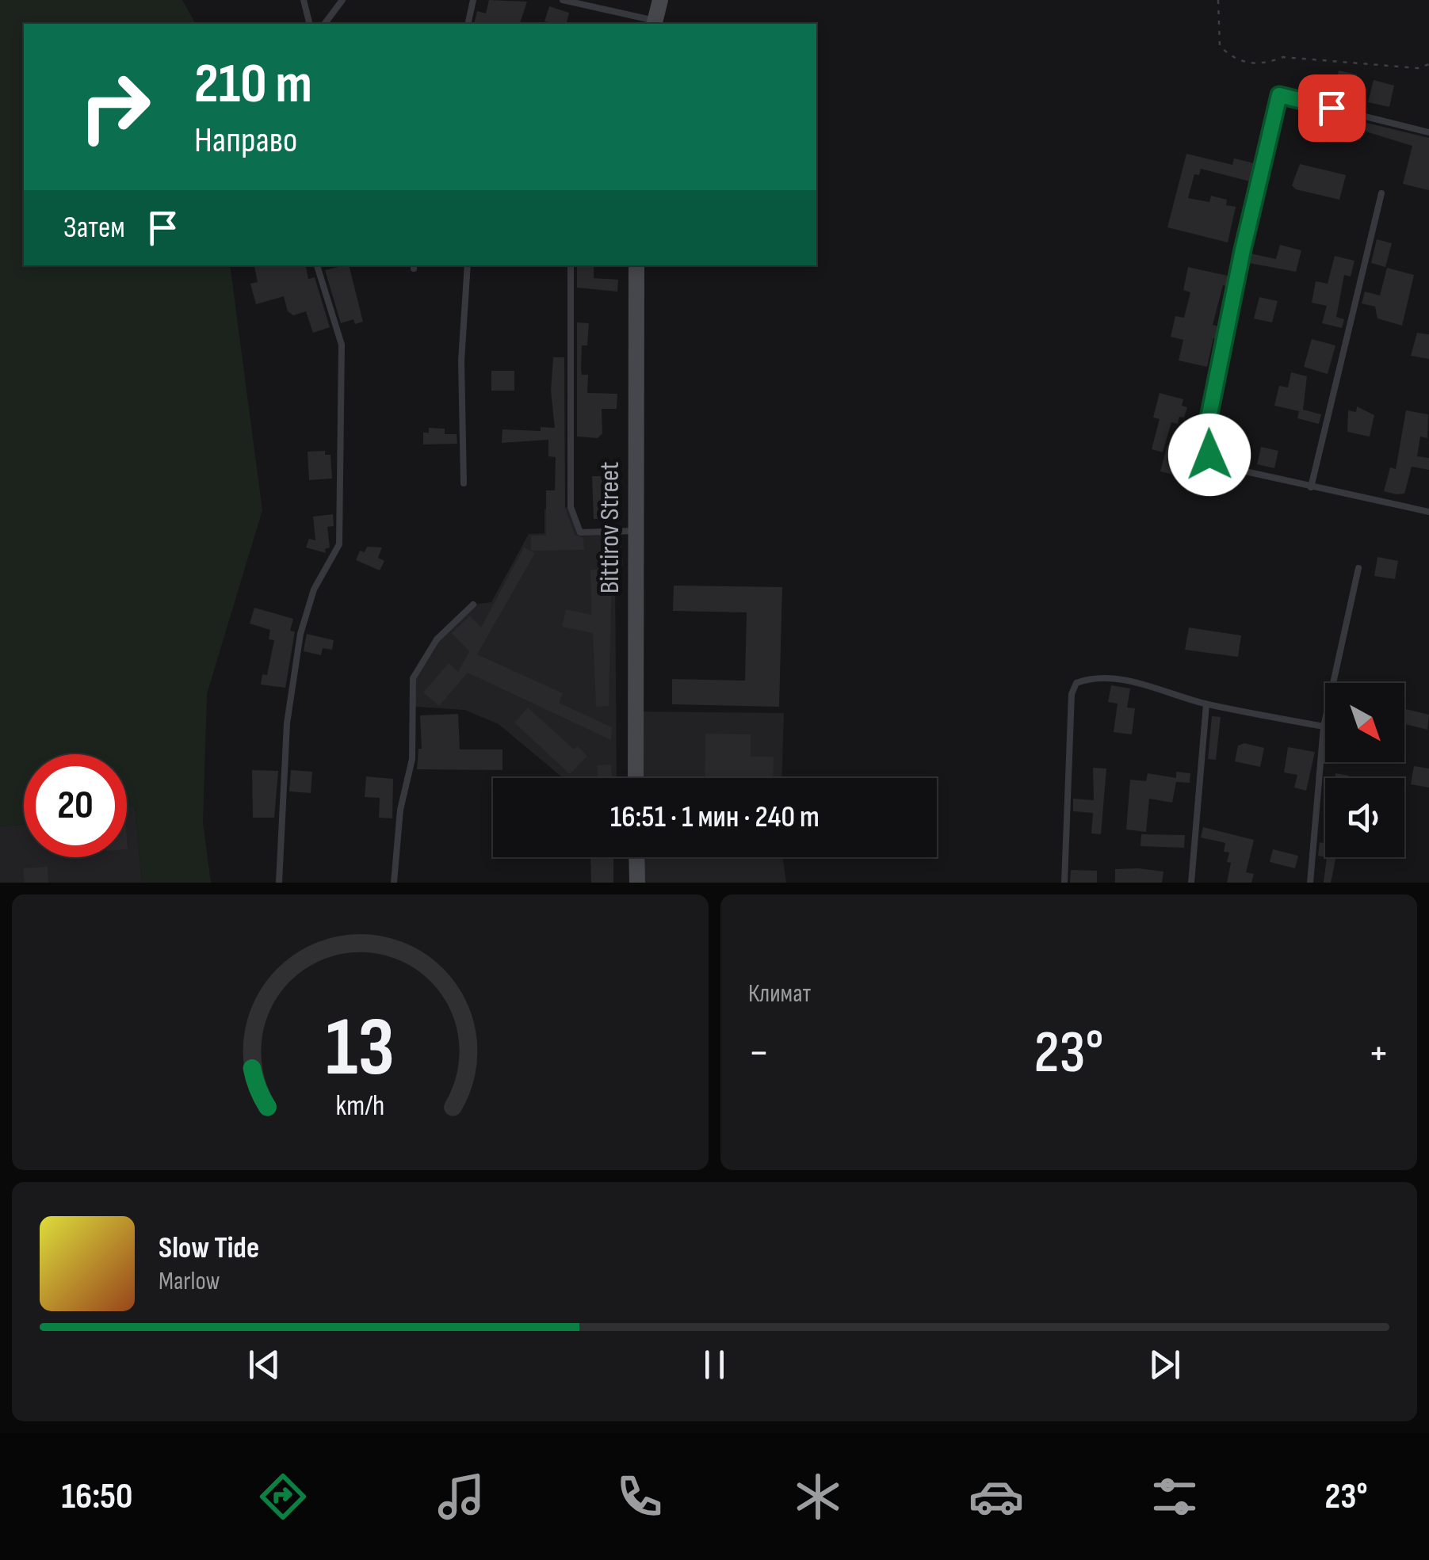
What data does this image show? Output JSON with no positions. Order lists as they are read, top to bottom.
{
  "streets": {
    "street": ["Bittirov Street"]
  },
  "north": "bottom right",
  "page": {
    "turn": ["210 m", "Направо"],
    "then": "Затем",
    "limit": "20",
    "trip": "16:51 · 1 мин · 240 m",
    "tile": "Климат",
    "heat": ["−", "23°", "+"],
    "song": ["Slow Tide", "Marlow"],
    "tabs": ["16:50", "23°"],
    "gauge": ["13", "km/h"]
  }
}
